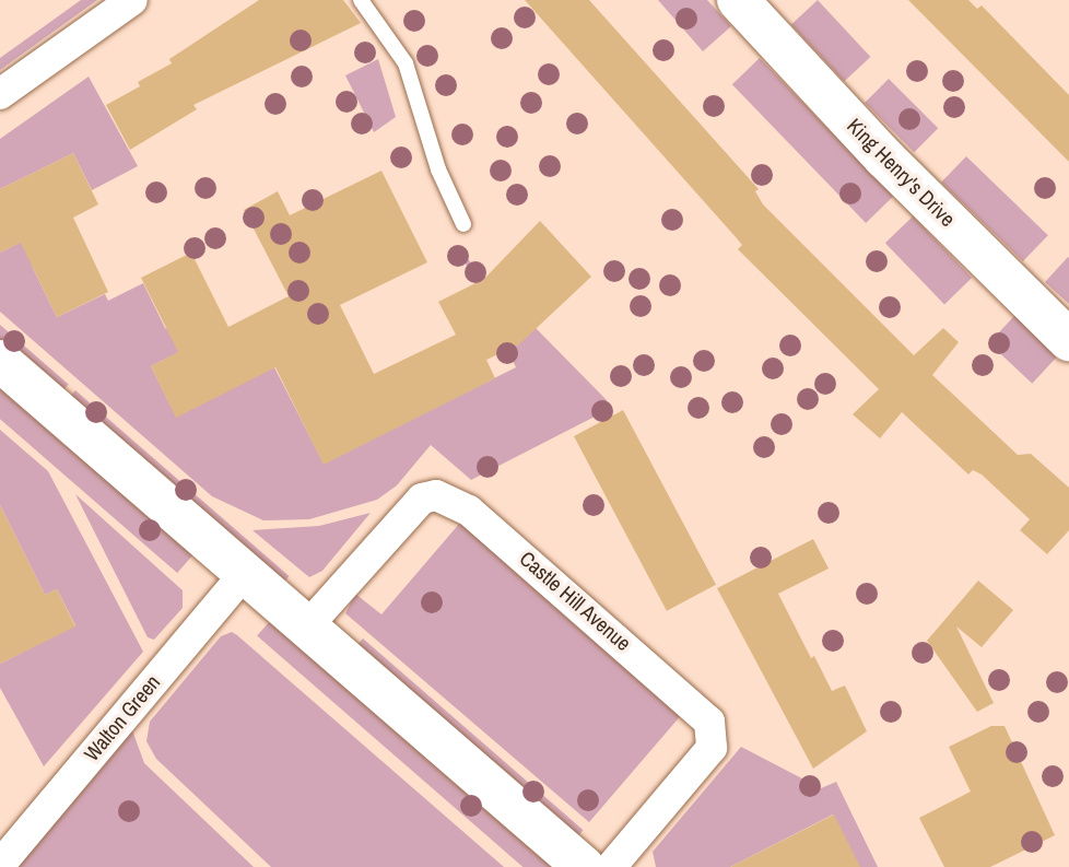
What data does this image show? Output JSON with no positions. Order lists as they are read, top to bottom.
{
  "streets": {
    "street": ["King Henry's Drive", "Castle Hill Avenue", "Walton Green"]
  }
}
